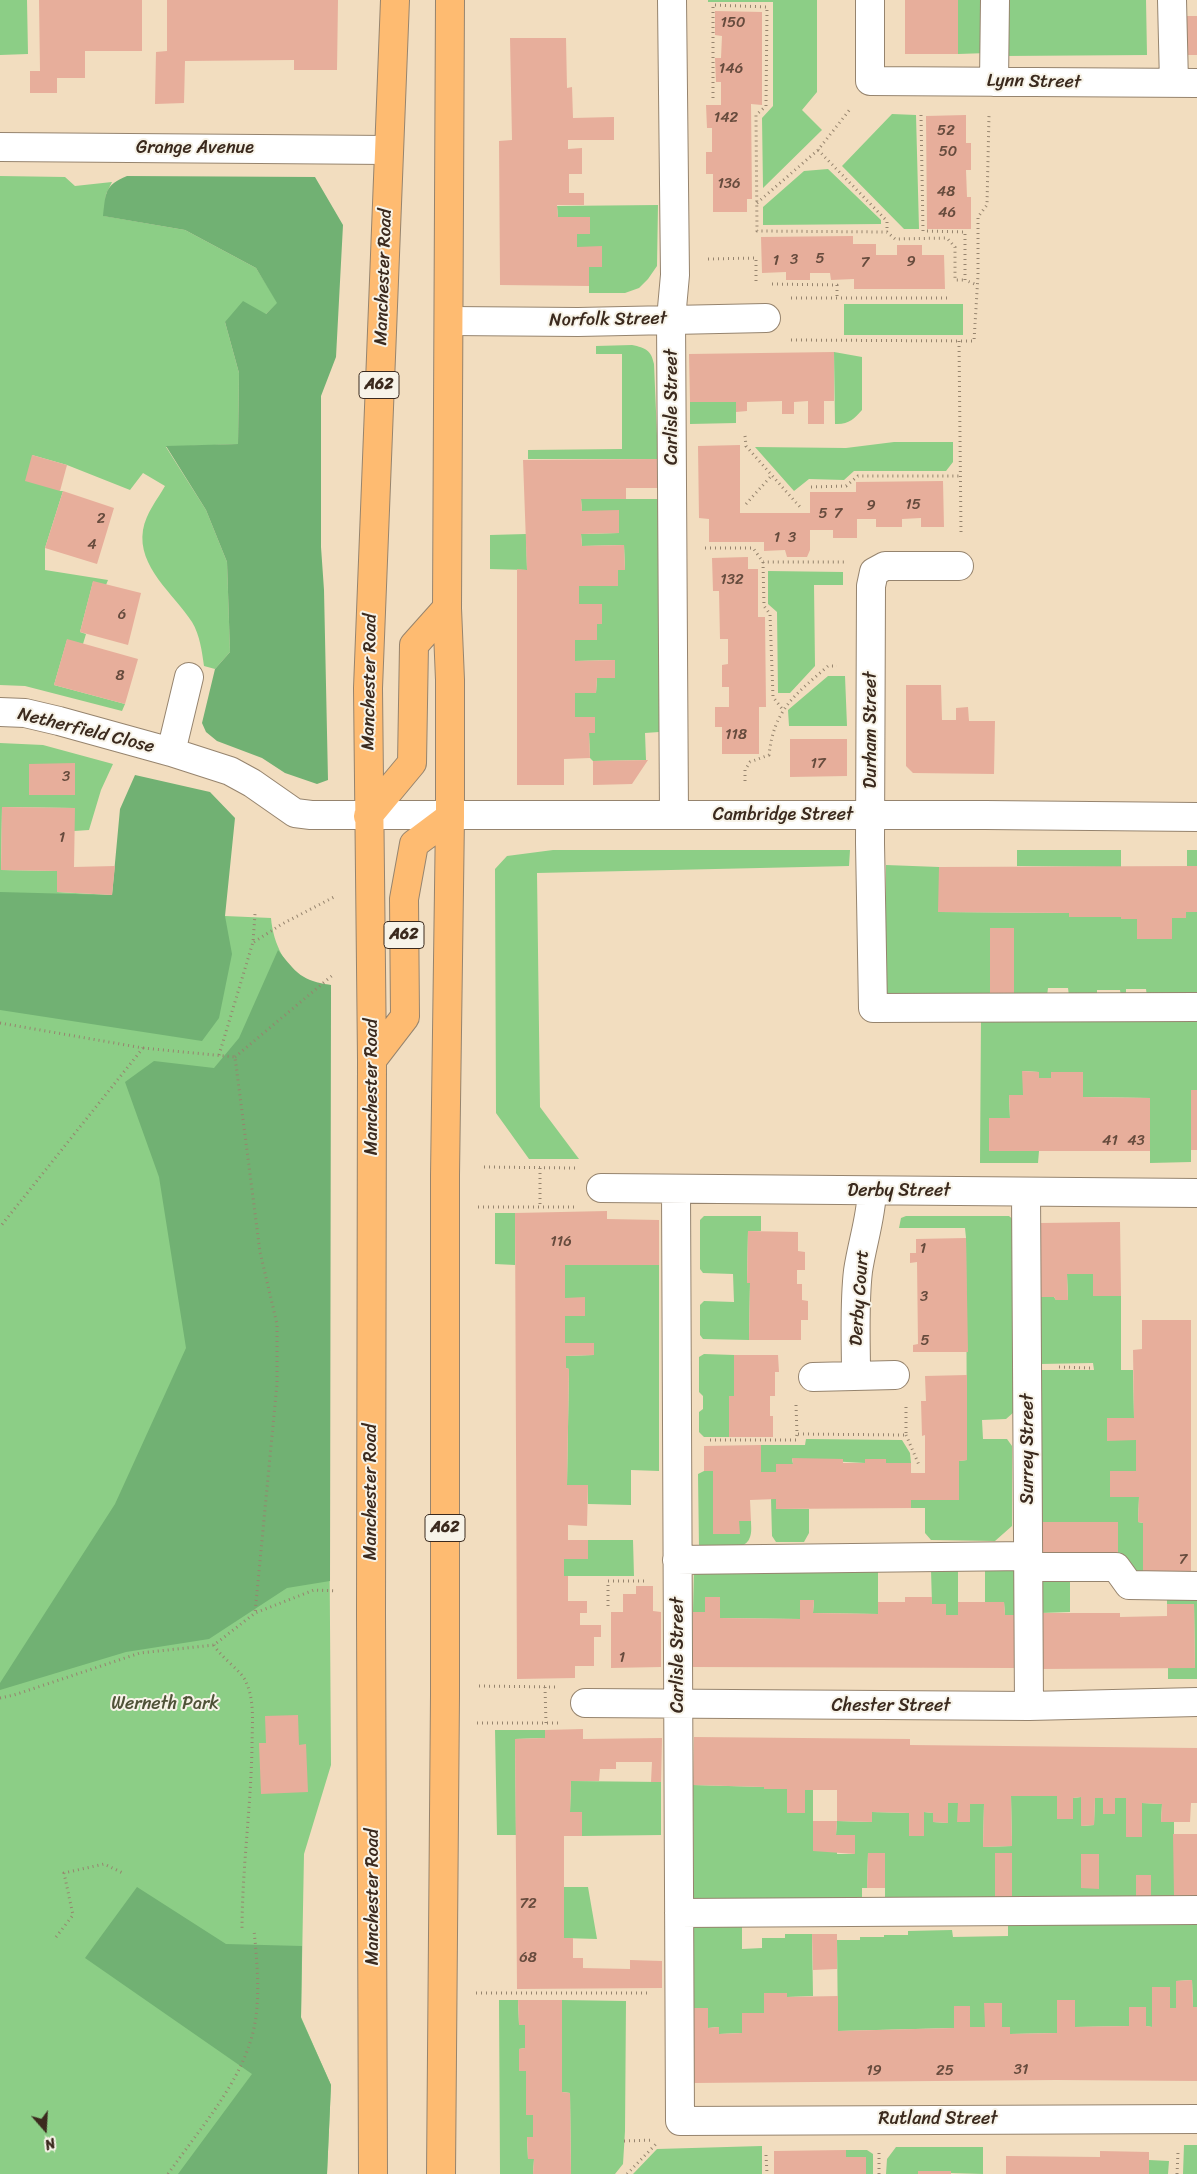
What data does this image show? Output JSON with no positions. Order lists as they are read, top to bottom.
{
  "streets": {
    "highway": ["Manchester Road", "A62"],
    "street": [
      "Lynn Street",
      "Grange Avenue",
      "Norfolk Street",
      "Carlisle Street",
      "Durham Street",
      "Netherfield Close",
      "Cambridge Street",
      "Derby Street",
      "Derby Court",
      "Surrey Street",
      "Chester Street",
      "Rutland Street"
    ]
  },
  "crossings": [
    ["Grange Avenue", "Manchester Road"],
    ["Manchester Road", "A62"],
    ["Manchester Road", "Netherfield Close"],
    ["Manchester Road", "Cambridge Street"],
    ["Norfolk Street", "A62"],
    ["Norfolk Street", "Carlisle Street"],
    ["A62", "Cambridge Street"],
    ["Carlisle Street", "Cambridge Street"],
    ["Carlisle Street", "Derby Street"],
    ["Carlisle Street", "Chester Street"],
    ["Carlisle Street", "Rutland Street"],
    ["Durham Street", "Cambridge Street"],
    ["Netherfield Close", "Cambridge Street"],
    ["Derby Street", "Derby Court"],
    ["Derby Street", "Surrey Street"],
    ["Surrey Street", "Chester Street"]
  ],
  "parks": ["Werneth Park"],
  "house_numbers": [
    "150",
    "146",
    "142",
    "52",
    "50",
    "136",
    "48",
    "46",
    "5",
    "3",
    "1",
    "9",
    "7",
    "15",
    "9",
    "5",
    "7",
    "2",
    "1",
    "3",
    "4",
    "132",
    "6",
    "8",
    "118",
    "17",
    "3",
    "1",
    "41",
    "43",
    "116",
    "1",
    "3",
    "5",
    "7",
    "1",
    "72",
    "68",
    "31",
    "19",
    "25"
  ],
  "north": "bottom"
}
